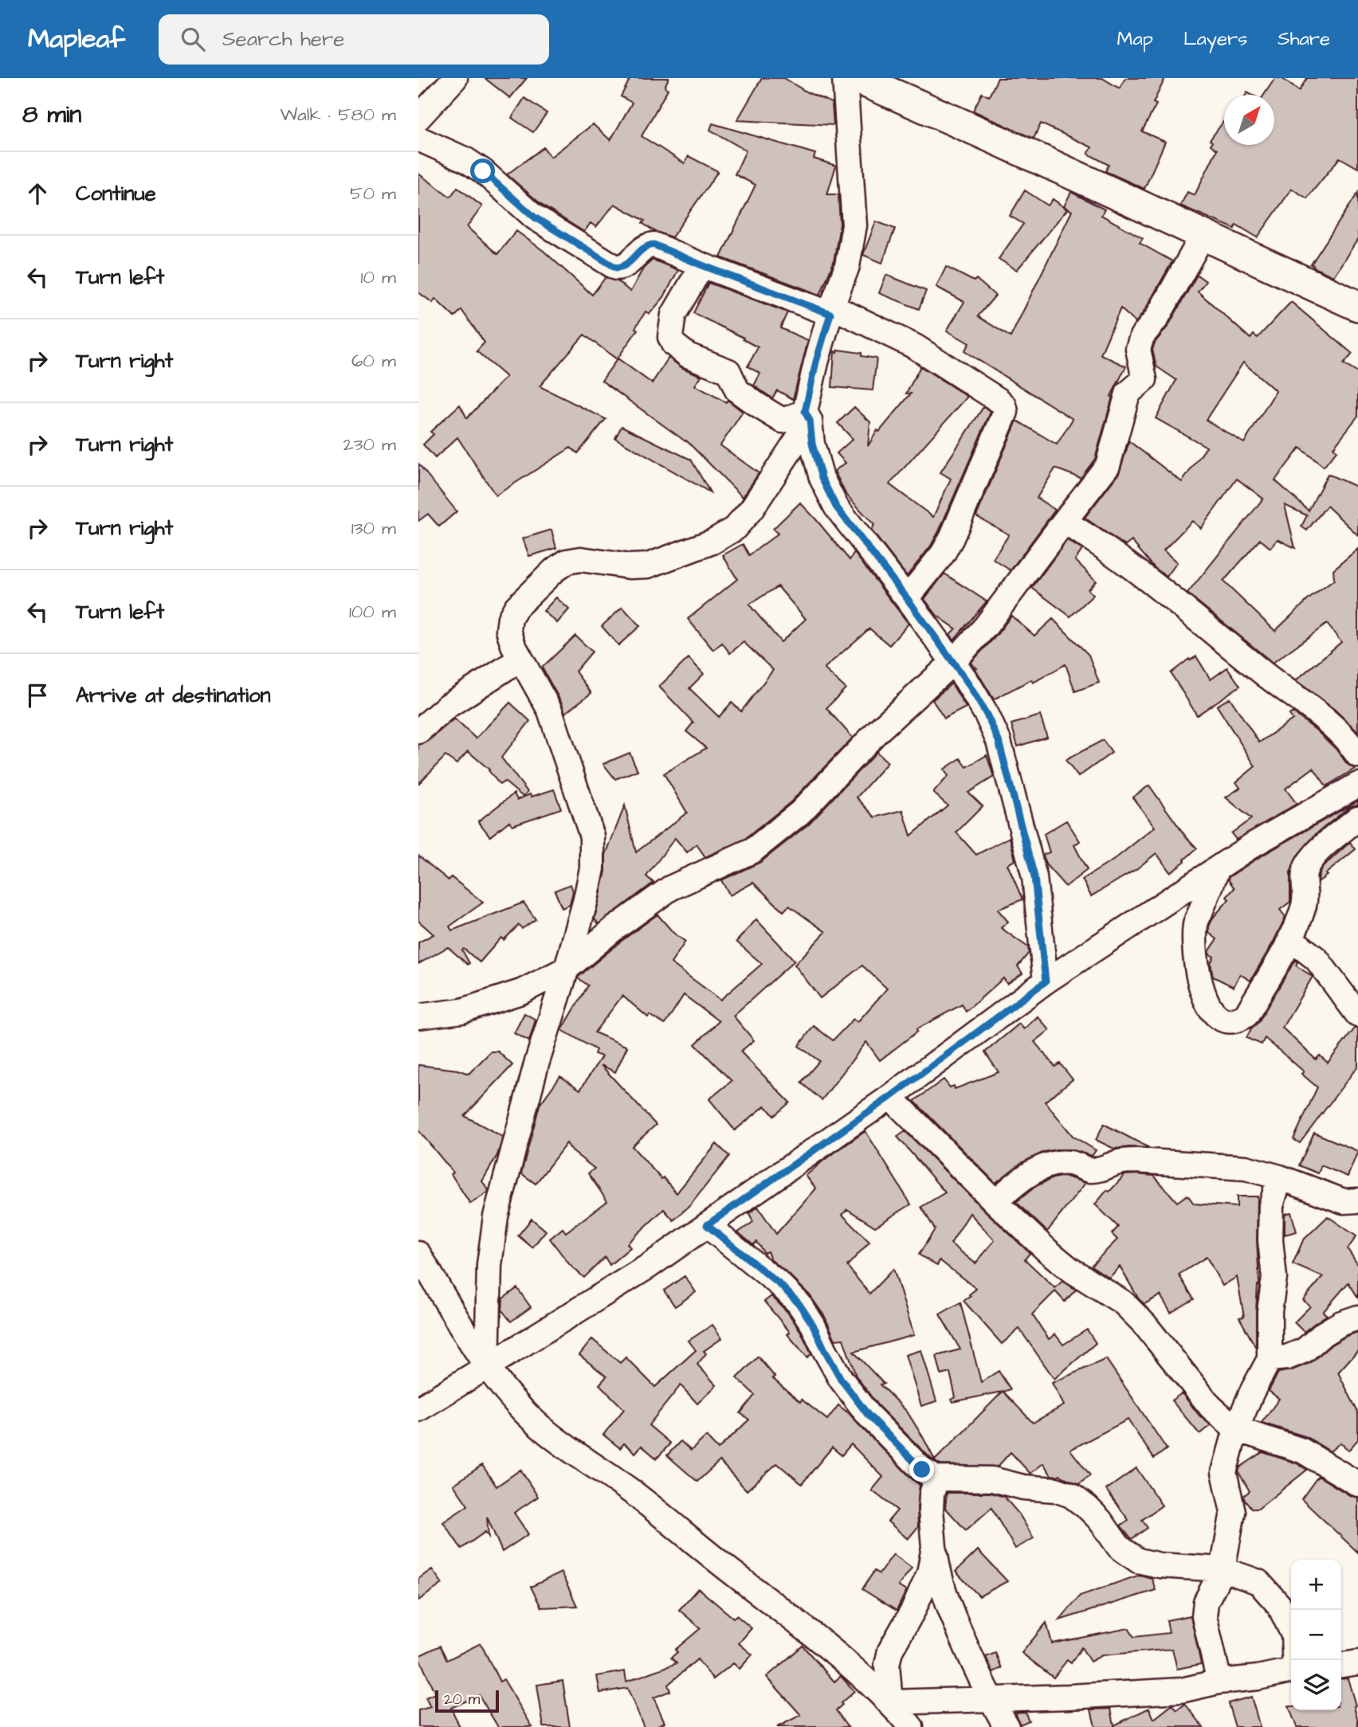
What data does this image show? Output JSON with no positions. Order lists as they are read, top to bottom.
{
  "scale_bar": "20 m",
  "north": "top right",
  "page": {
    "header": "Mapleaf",
    "search": "Search here",
    "nav": ["Map", "Layers", "Share"],
    "heading": ["8 min", "Walk · 580 m"],
    "list": [
      ["Continue", "50 m"],
      ["Turn left", "10 m"],
      ["Turn right", "60 m"],
      ["Turn right", "230 m"],
      ["Turn right", "130 m"],
      ["Turn left", "100 m"],
      "Arrive at destination"
    ],
    "map_buttons": ["+", "−"],
    "scale": "20 m"
  }
}
